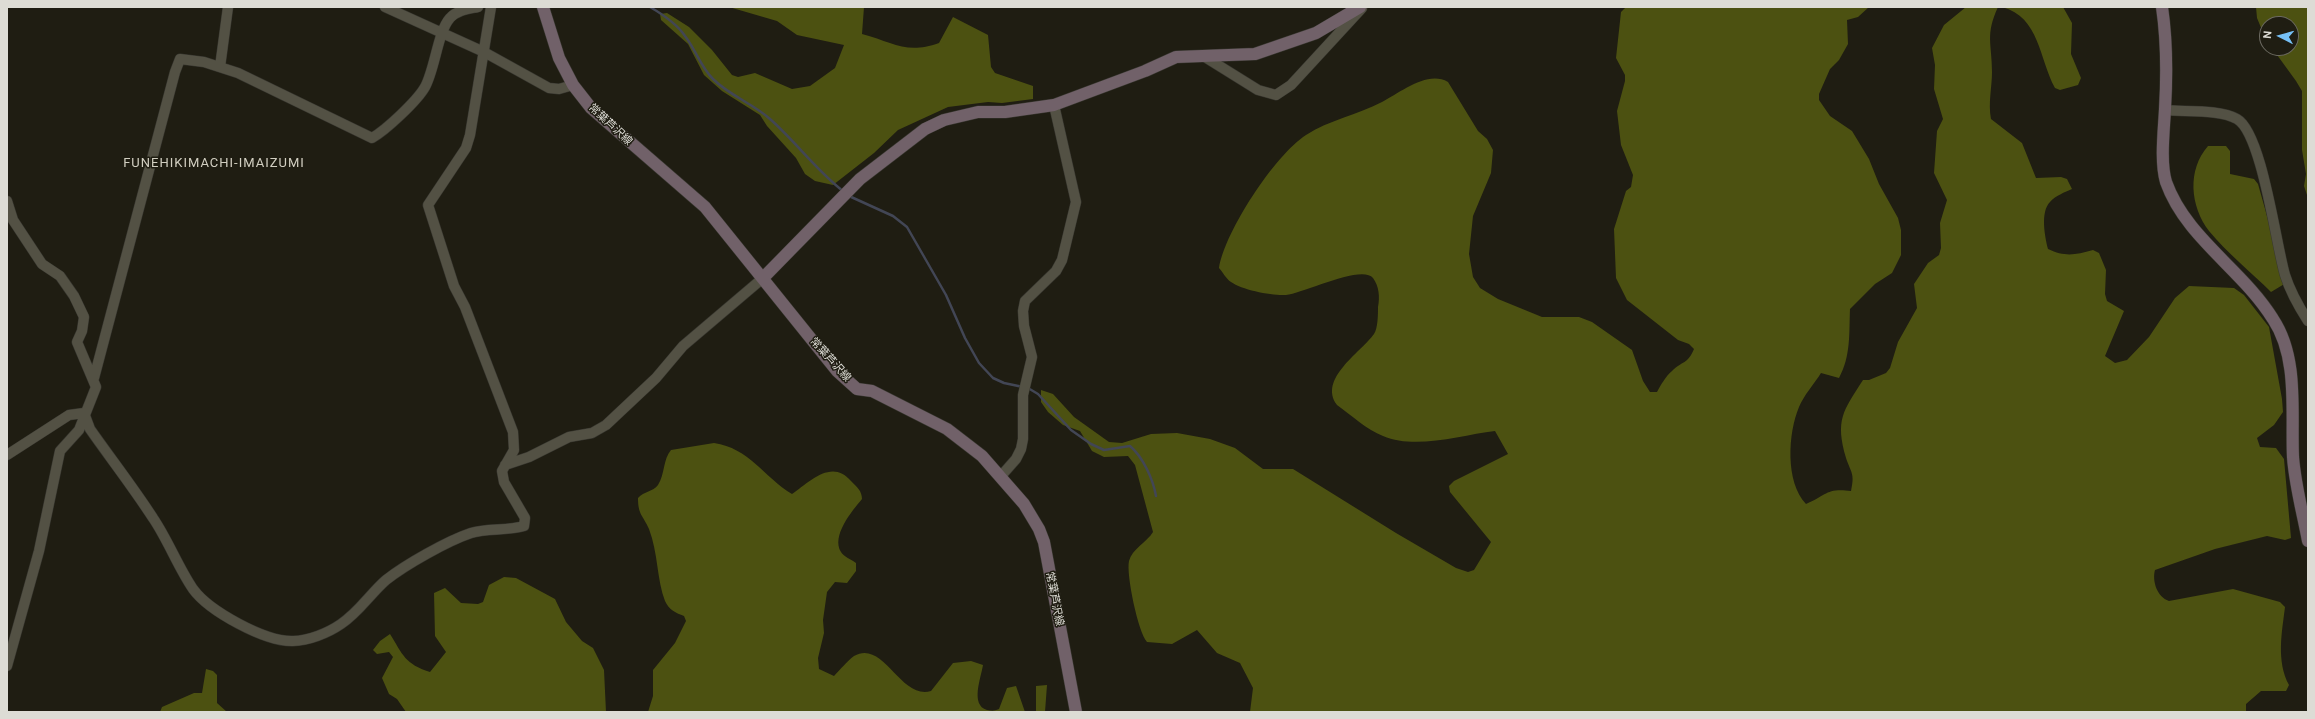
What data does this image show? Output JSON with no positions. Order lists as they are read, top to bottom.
{
  "streets": {
    "street": ["常葉芦沢線"]
  },
  "districts": ["FUNEHIKIMACHI-IMAIZUMI"],
  "north": "left"
}
